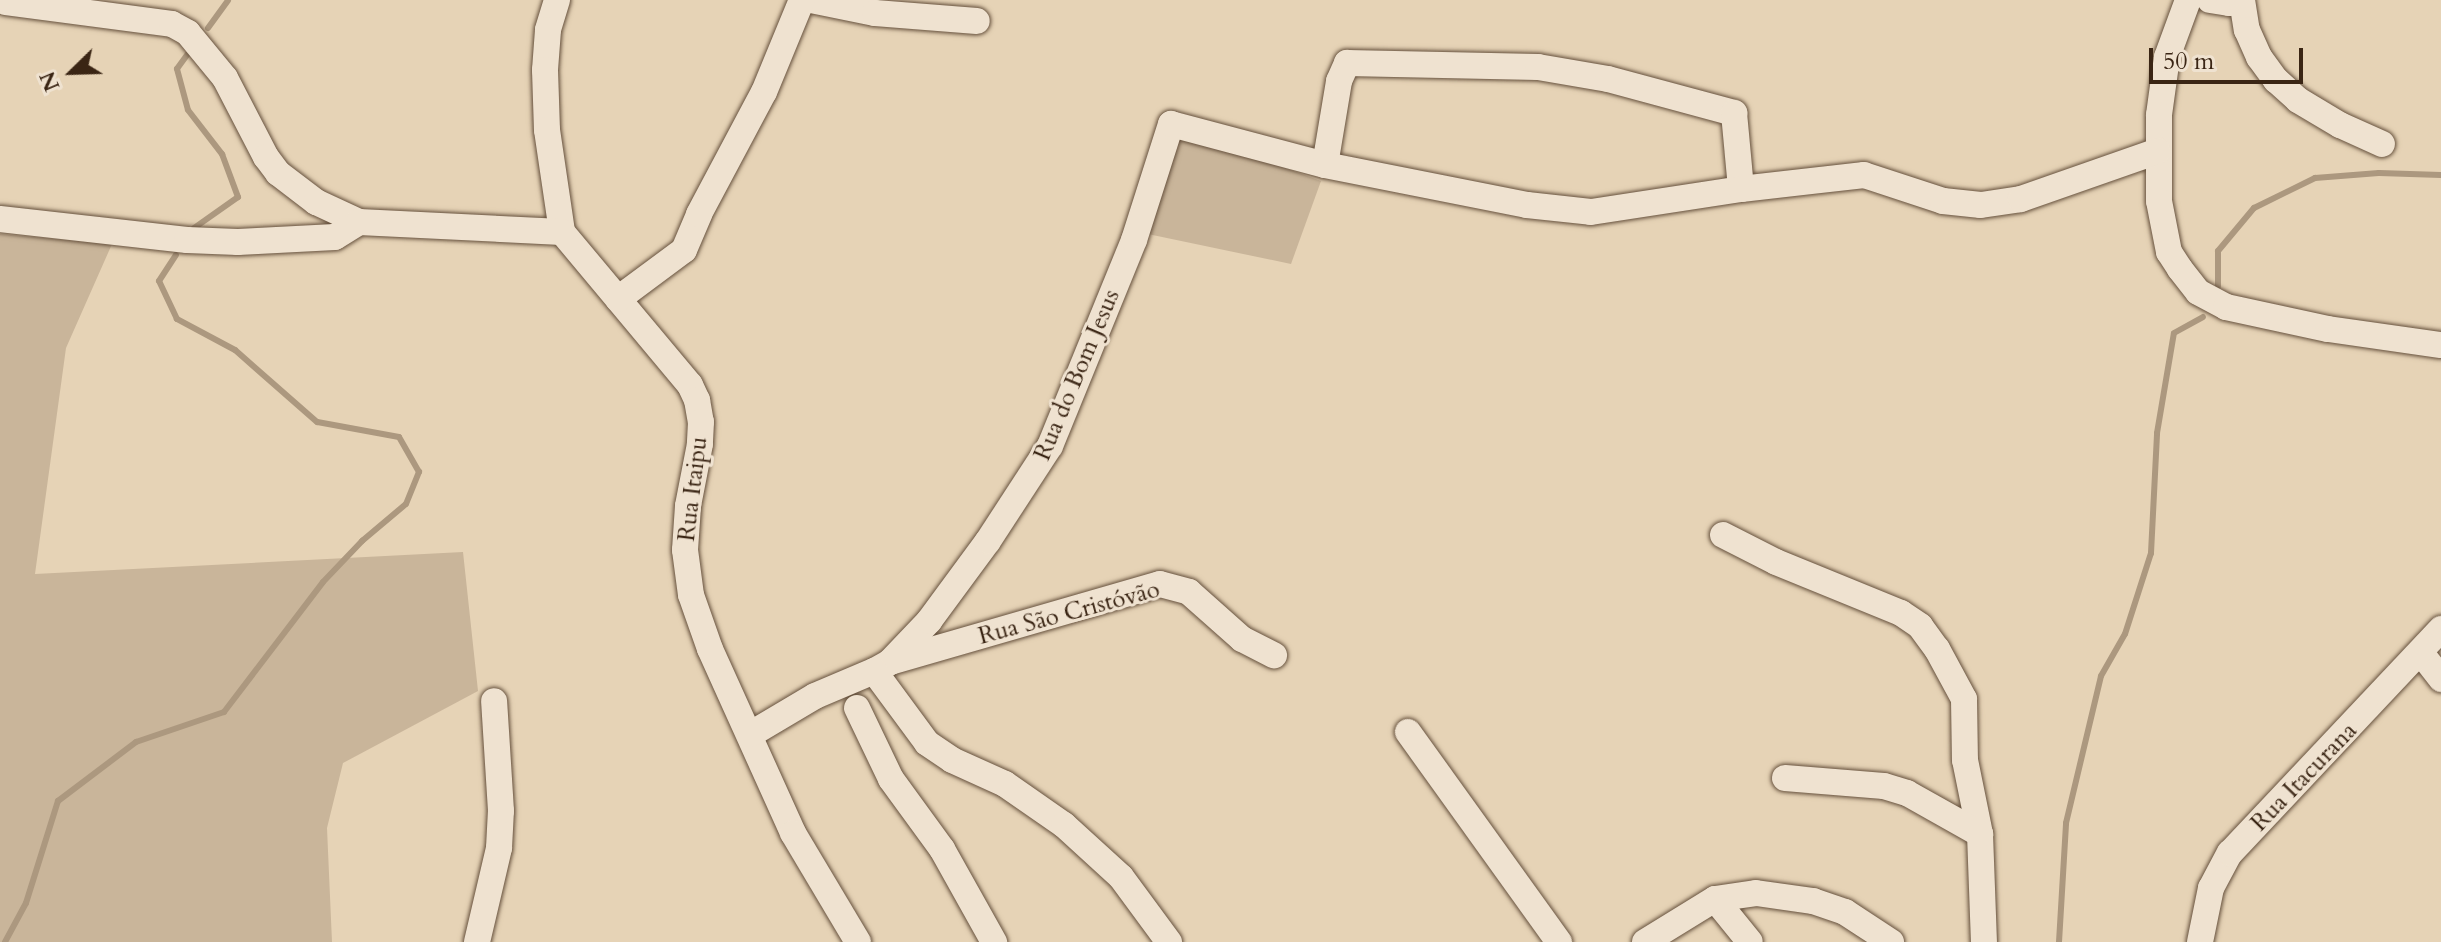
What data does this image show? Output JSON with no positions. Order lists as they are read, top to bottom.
{
  "streets": {
    "street": [
      "Rua do Bom Jesus",
      "Rua Itaipu",
      "Rua São Cristóvão",
      "Rua Itacurana"
    ]
  },
  "crossings": [
    ["Rua do Bom Jesus", "Rua São Cristóvão"],
    ["Rua Itaipu", "Rua São Cristóvão"]
  ],
  "scale_bar": "50 m",
  "north": "bottom left"
}
